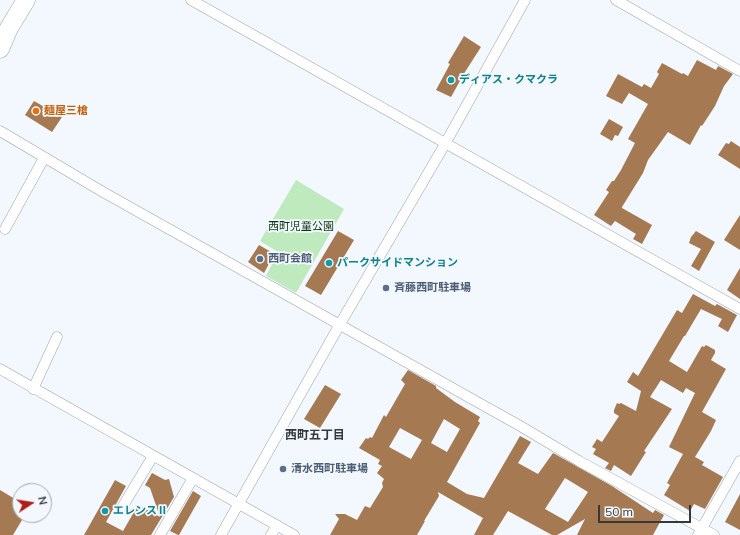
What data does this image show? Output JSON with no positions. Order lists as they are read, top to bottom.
{
  "districts": ["西町五丁目"],
  "parks": ["西町児童公園"],
  "places": [
    "ディアス・クマクラ",
    "麺屋三槍",
    "西町会館",
    "パークサイドマンション",
    "斉藤西町駐車場",
    "清水西町駐車場",
    "エレンスⅡ"
  ],
  "scale_bar": "50 m",
  "north": "right"
}
